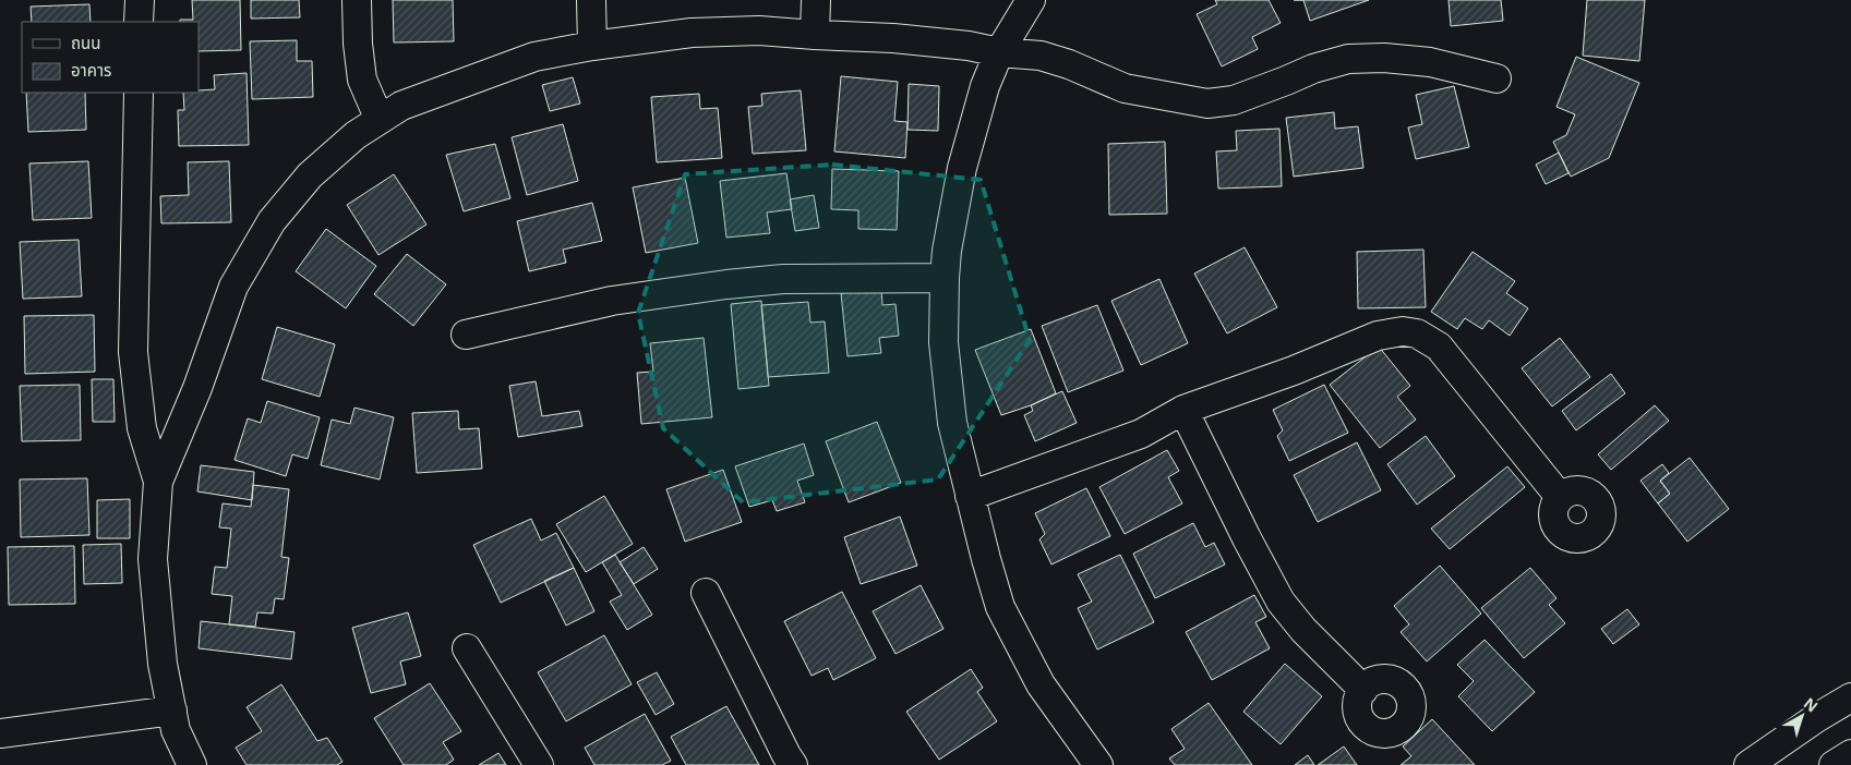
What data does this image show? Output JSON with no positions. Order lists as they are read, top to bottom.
{
  "legend": ["ถนน", "อาคาร"],
  "north": "top right"
}
